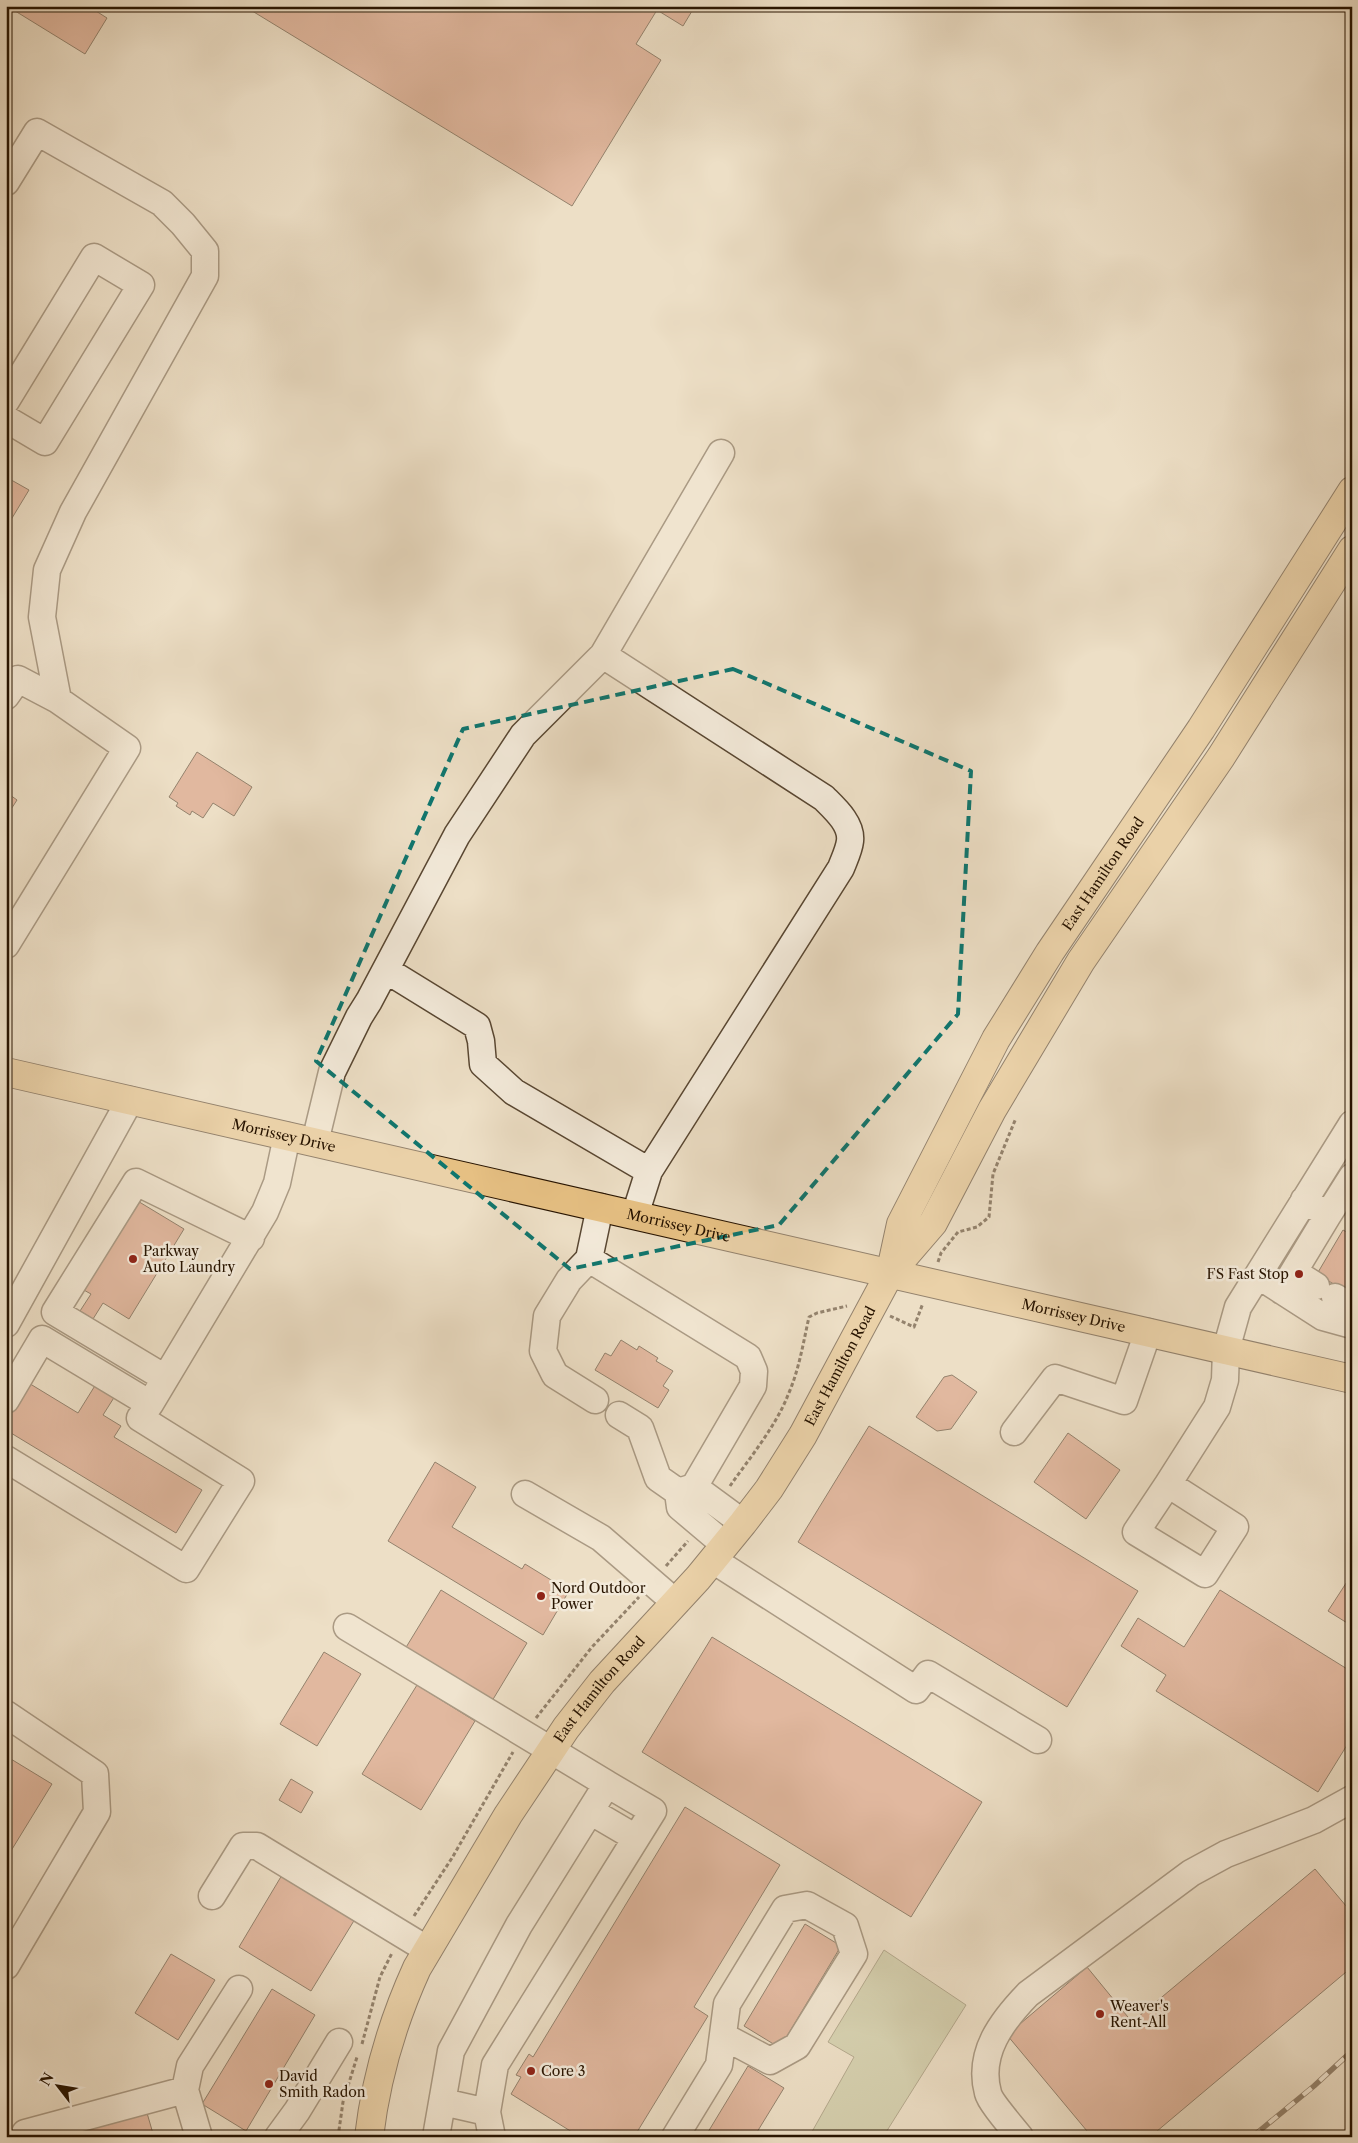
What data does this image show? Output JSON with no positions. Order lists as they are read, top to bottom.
{
  "streets": {
    "main road": ["East Hamilton Road", "Morrissey Drive"]
  },
  "crossings": [
    ["East Hamilton Road", "Morrissey Drive"]
  ],
  "places": [
    "Parkway Auto Laundry",
    "FS Fast Stop",
    "Nord Outdoor Power",
    "Weaver's Rent-All",
    "Core 3",
    "David Smith Radon"
  ],
  "north": "top left"
}
